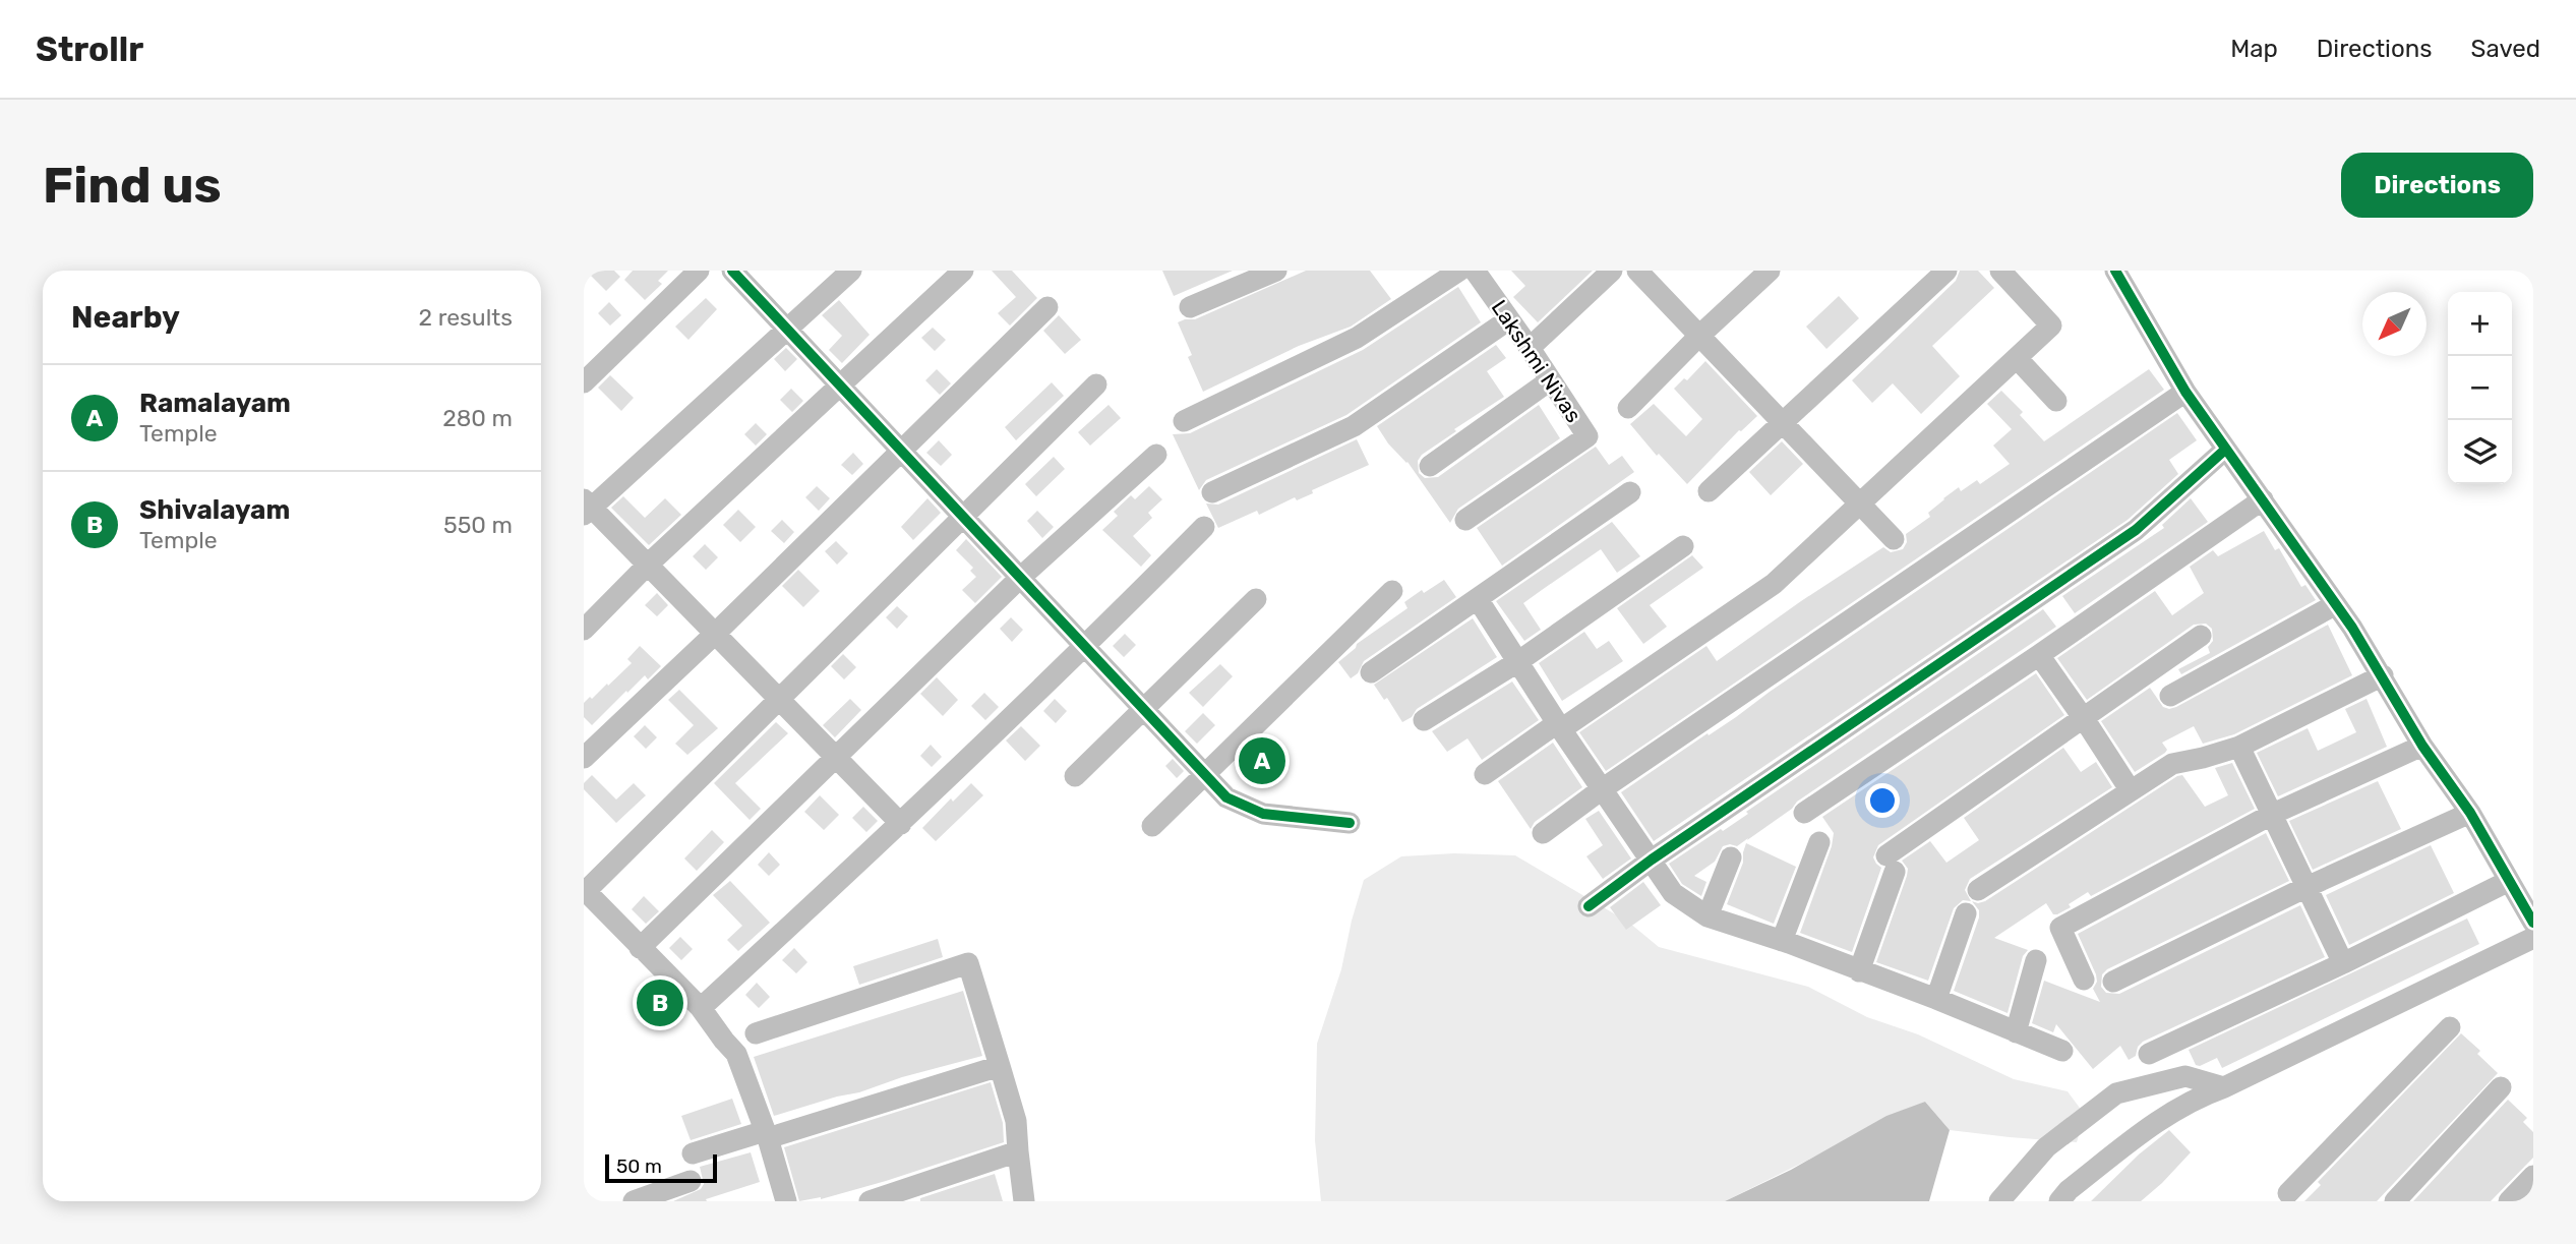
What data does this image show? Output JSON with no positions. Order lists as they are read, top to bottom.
{
  "streets": {
    "street": ["Lakshmi Nivas"]
  },
  "scale_bar": "50 m",
  "north": "bottom left",
  "page": {
    "header": "Strollr",
    "nav": ["Map", "Directions", "Saved"],
    "buttons": "Directions",
    "title": "Find us",
    "heading": ["Nearby", "2 results"],
    "map_buttons": ["+", "−"],
    "list": [
      {
        "mark": "A",
        "name": "Ramalayam",
        "note": "Temple",
        "value": "280 m"
      },
      {
        "mark": "B",
        "name": "Shivalayam",
        "note": "Temple",
        "value": "550 m"
      }
    ],
    "pins": ["A", "B"],
    "scale": "50 m"
  }
}
